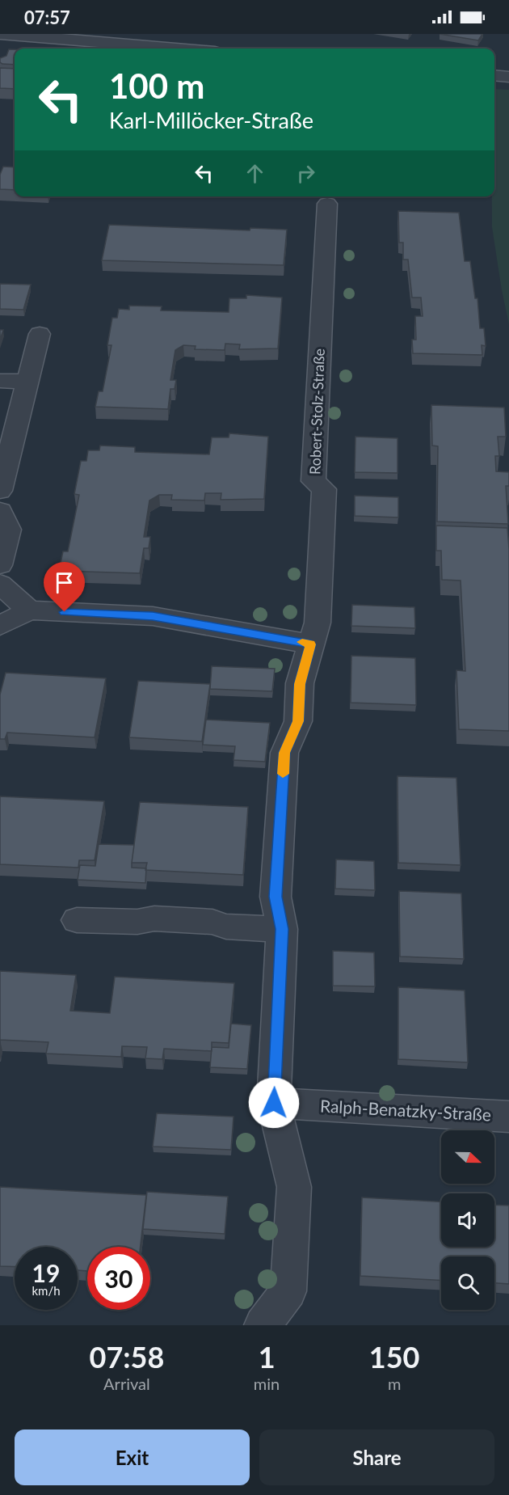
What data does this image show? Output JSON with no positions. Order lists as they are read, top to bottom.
{
  "streets": {
    "street": ["Robert-Stolz-Straße", "Ralph-Benatzky-Straße"]
  },
  "crossings": [
    ["Robert-Stolz-Straße", "Ralph-Benatzky-Straße"]
  ],
  "north": "right",
  "page": {
    "status": "07:57",
    "turn": ["100 m", "Karl-Millöcker-Straße"],
    "speed": "19 km/h",
    "limit": "30",
    "eta": [
      "07:58",
      "Arrival",
      "1",
      "min",
      "150",
      "m"
    ],
    "buttons": ["Exit", "Share"]
  }
}
